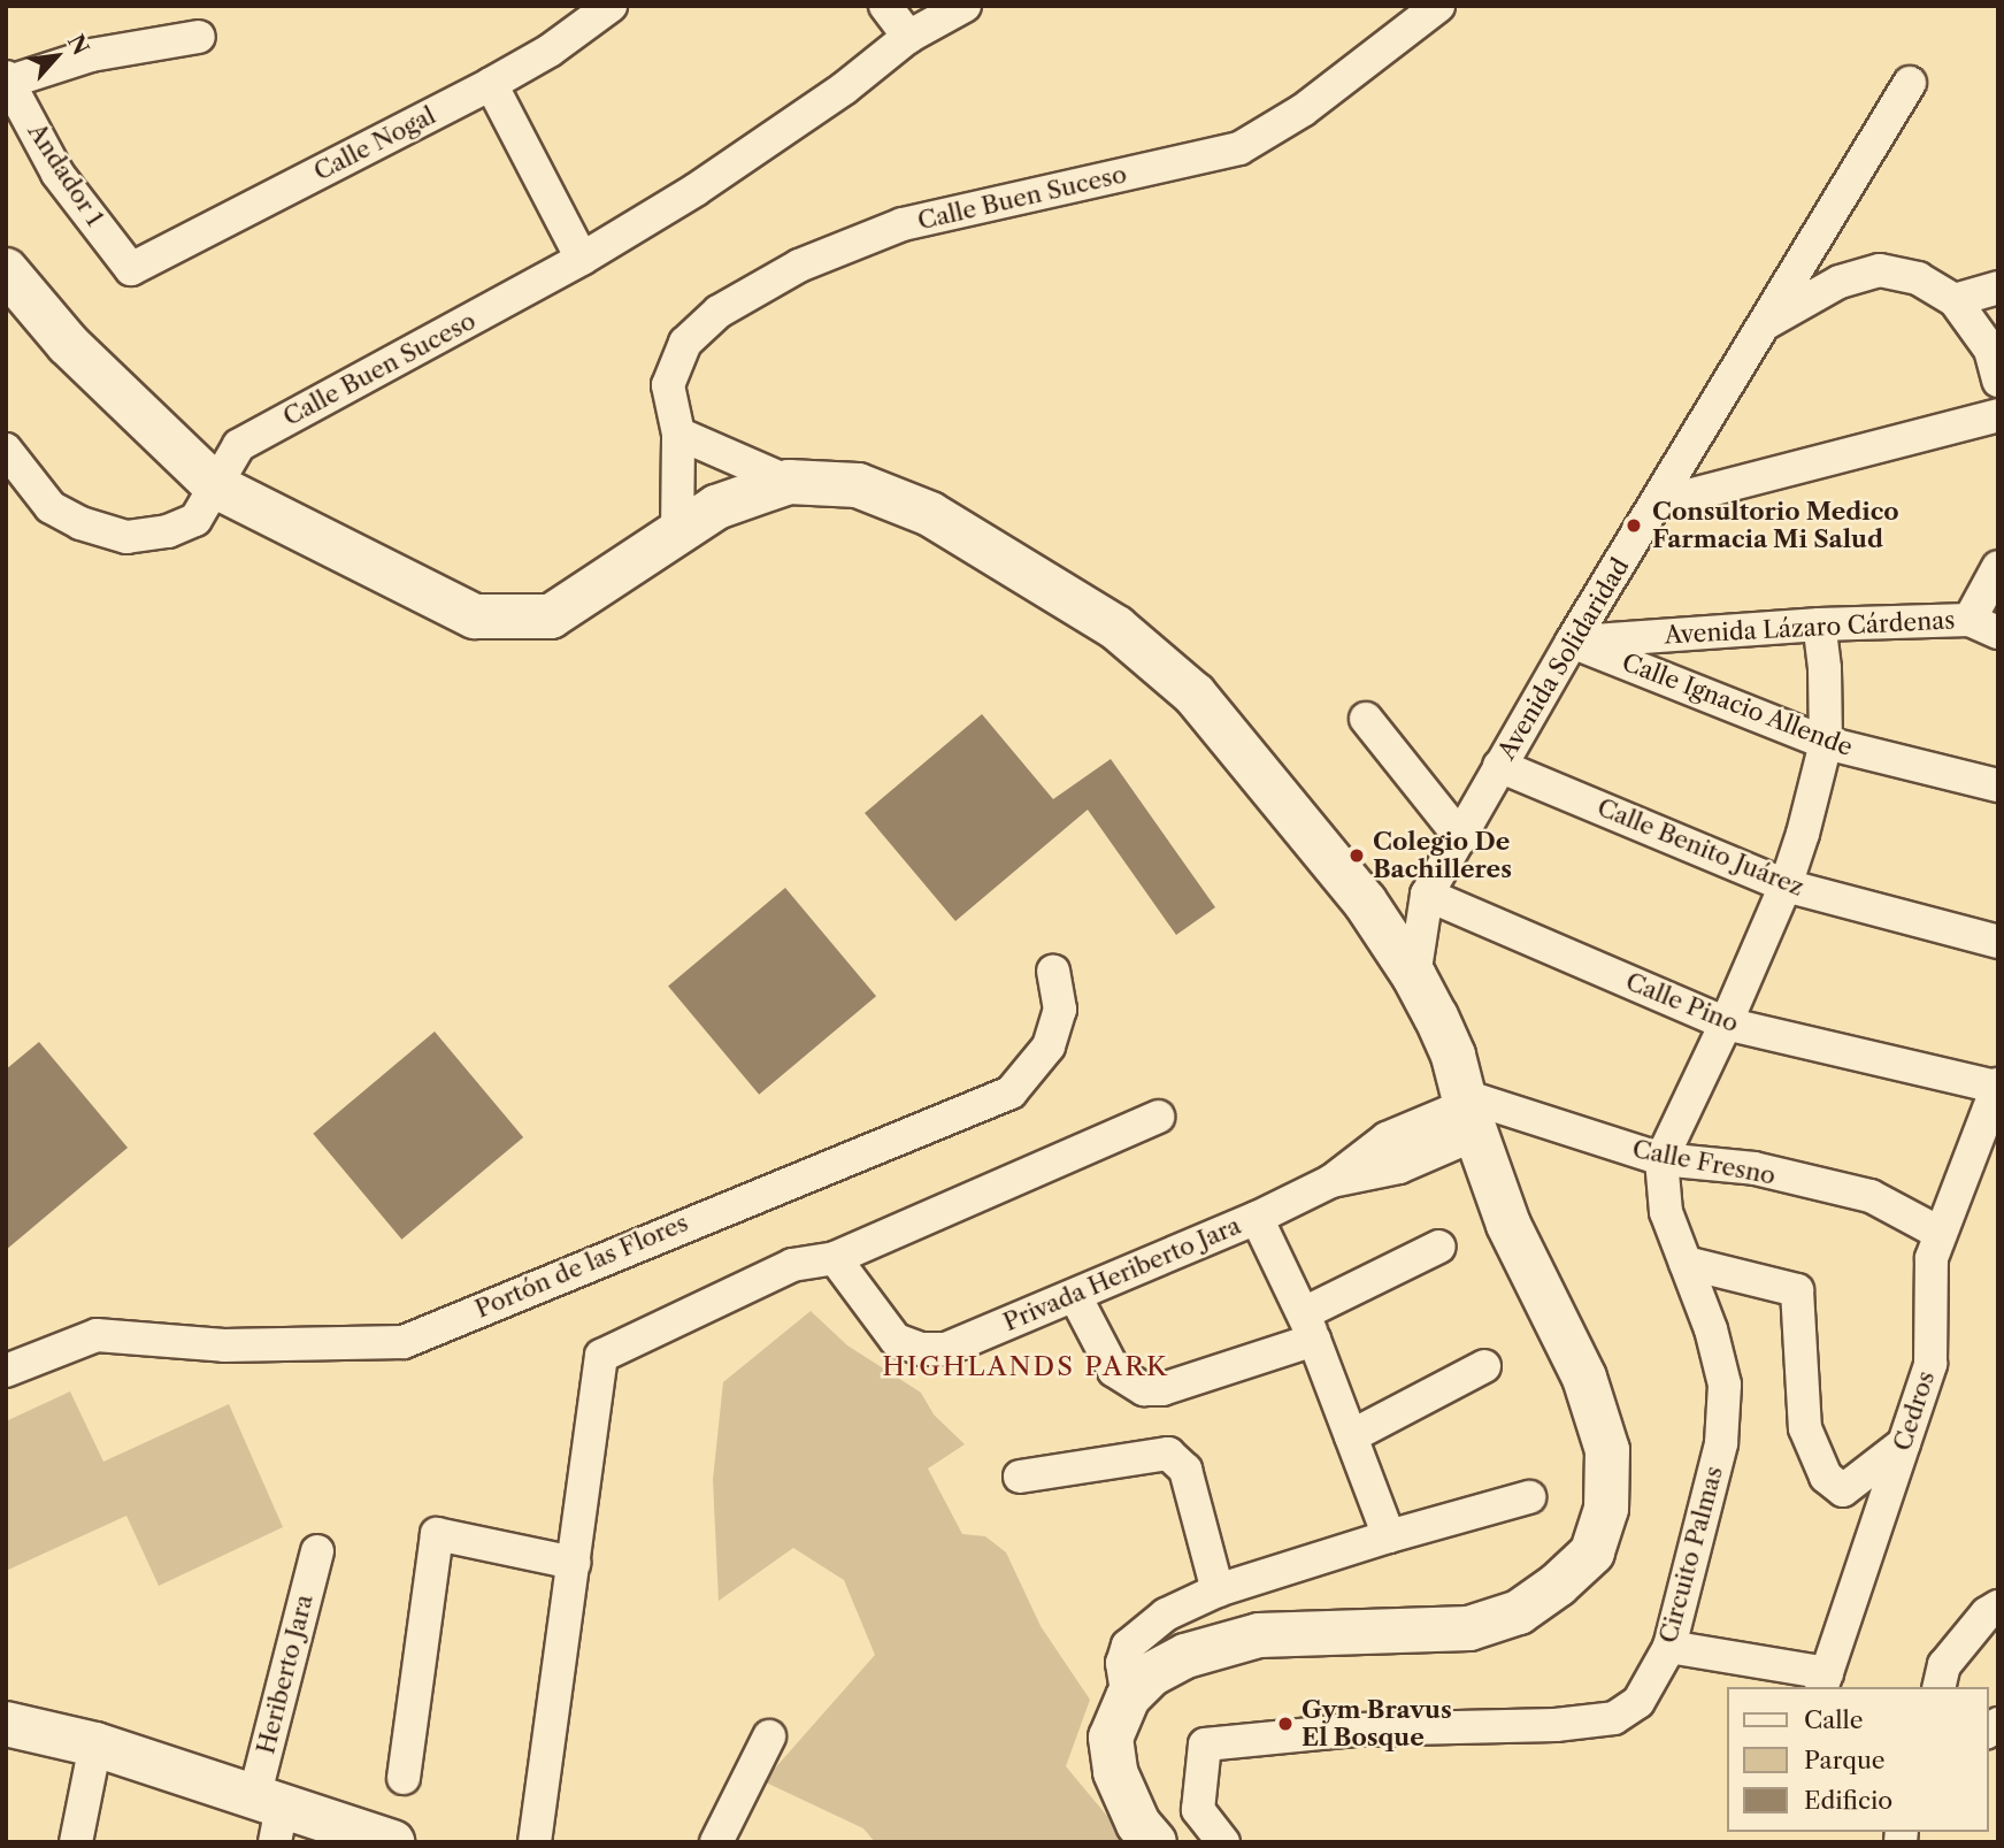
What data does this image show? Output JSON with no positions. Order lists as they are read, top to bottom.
{
  "streets": {
    "street": [
      "Calle Nogal",
      "Andador 1",
      "Calle Buen Suceso",
      "Avenida Lázaro Cárdenas",
      "Avenida Solidaridad",
      "Calle Ignacio Allende",
      "Calle Benito Juárez",
      "Calle Pino",
      "Calle Fresno",
      "Portón de las Flores",
      "Privada Heriberto Jara",
      "Cedros",
      "Circuito Palmas",
      "Heriberto Jara"
    ]
  },
  "crossings": [
    ["Calle Nogal", "Andador 1"],
    ["Avenida Lázaro Cárdenas", "Avenida Solidaridad"],
    ["Avenida Lázaro Cárdenas", "Calle Ignacio Allende"],
    ["Avenida Solidaridad", "Calle Ignacio Allende"],
    ["Avenida Solidaridad", "Calle Benito Juárez"],
    ["Avenida Solidaridad", "Calle Pino"],
    ["Calle Pino", "Cedros"],
    ["Calle Fresno", "Privada Heriberto Jara"],
    ["Calle Fresno", "Cedros"],
    ["Calle Fresno", "Circuito Palmas"]
  ],
  "districts": ["HIGHLANDS PARK"],
  "places": ["Consultorio Medico Farmacia Mi Salud", "Colegio De Bachilleres", "Gym Bravus El Bosque"],
  "legend": ["Calle", "Parque", "Edificio"],
  "north": "top right"
}
